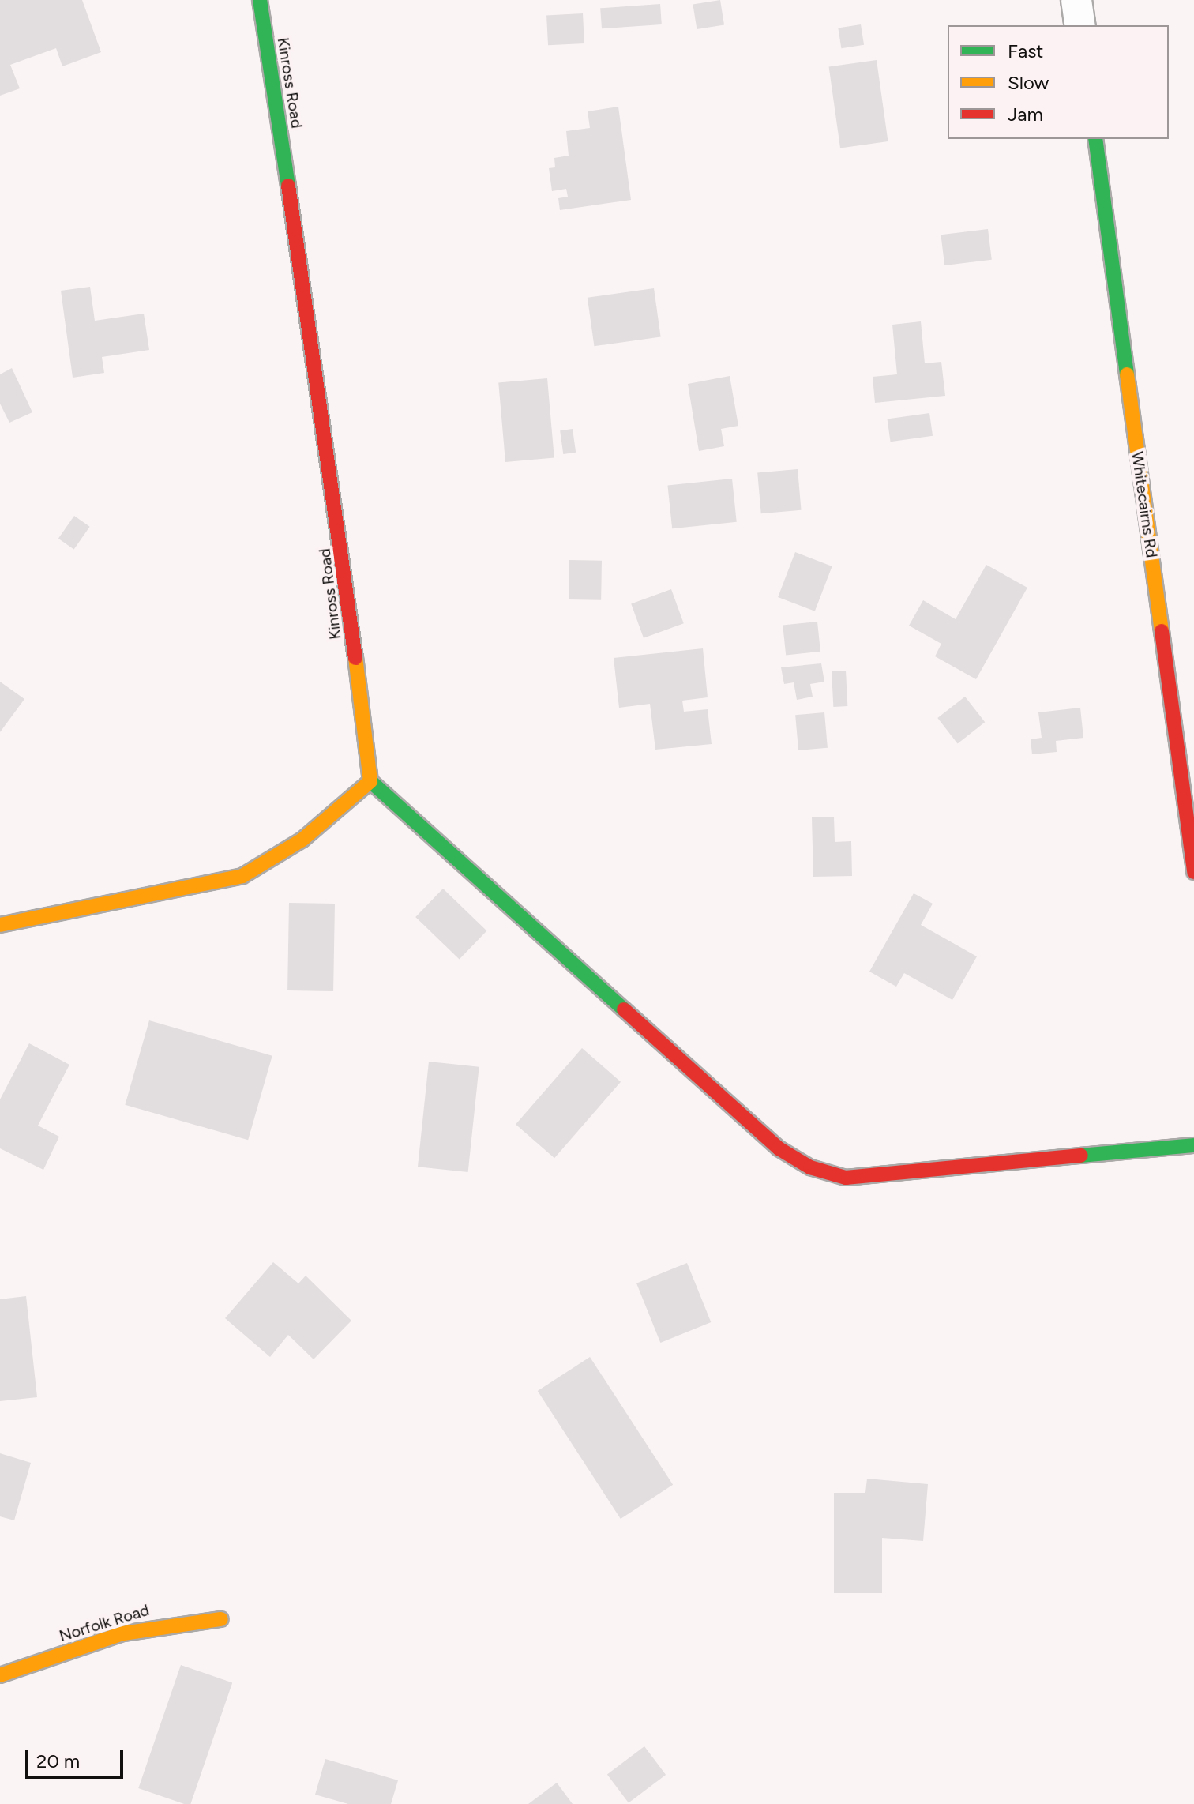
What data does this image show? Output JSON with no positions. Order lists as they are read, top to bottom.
{
  "streets": {
    "street": ["Kinross Road", "Whitecairns Rd", "Norfolk Road"]
  },
  "legend": ["Fast", "Slow", "Jam"],
  "scale_bar": "20 m"
}
